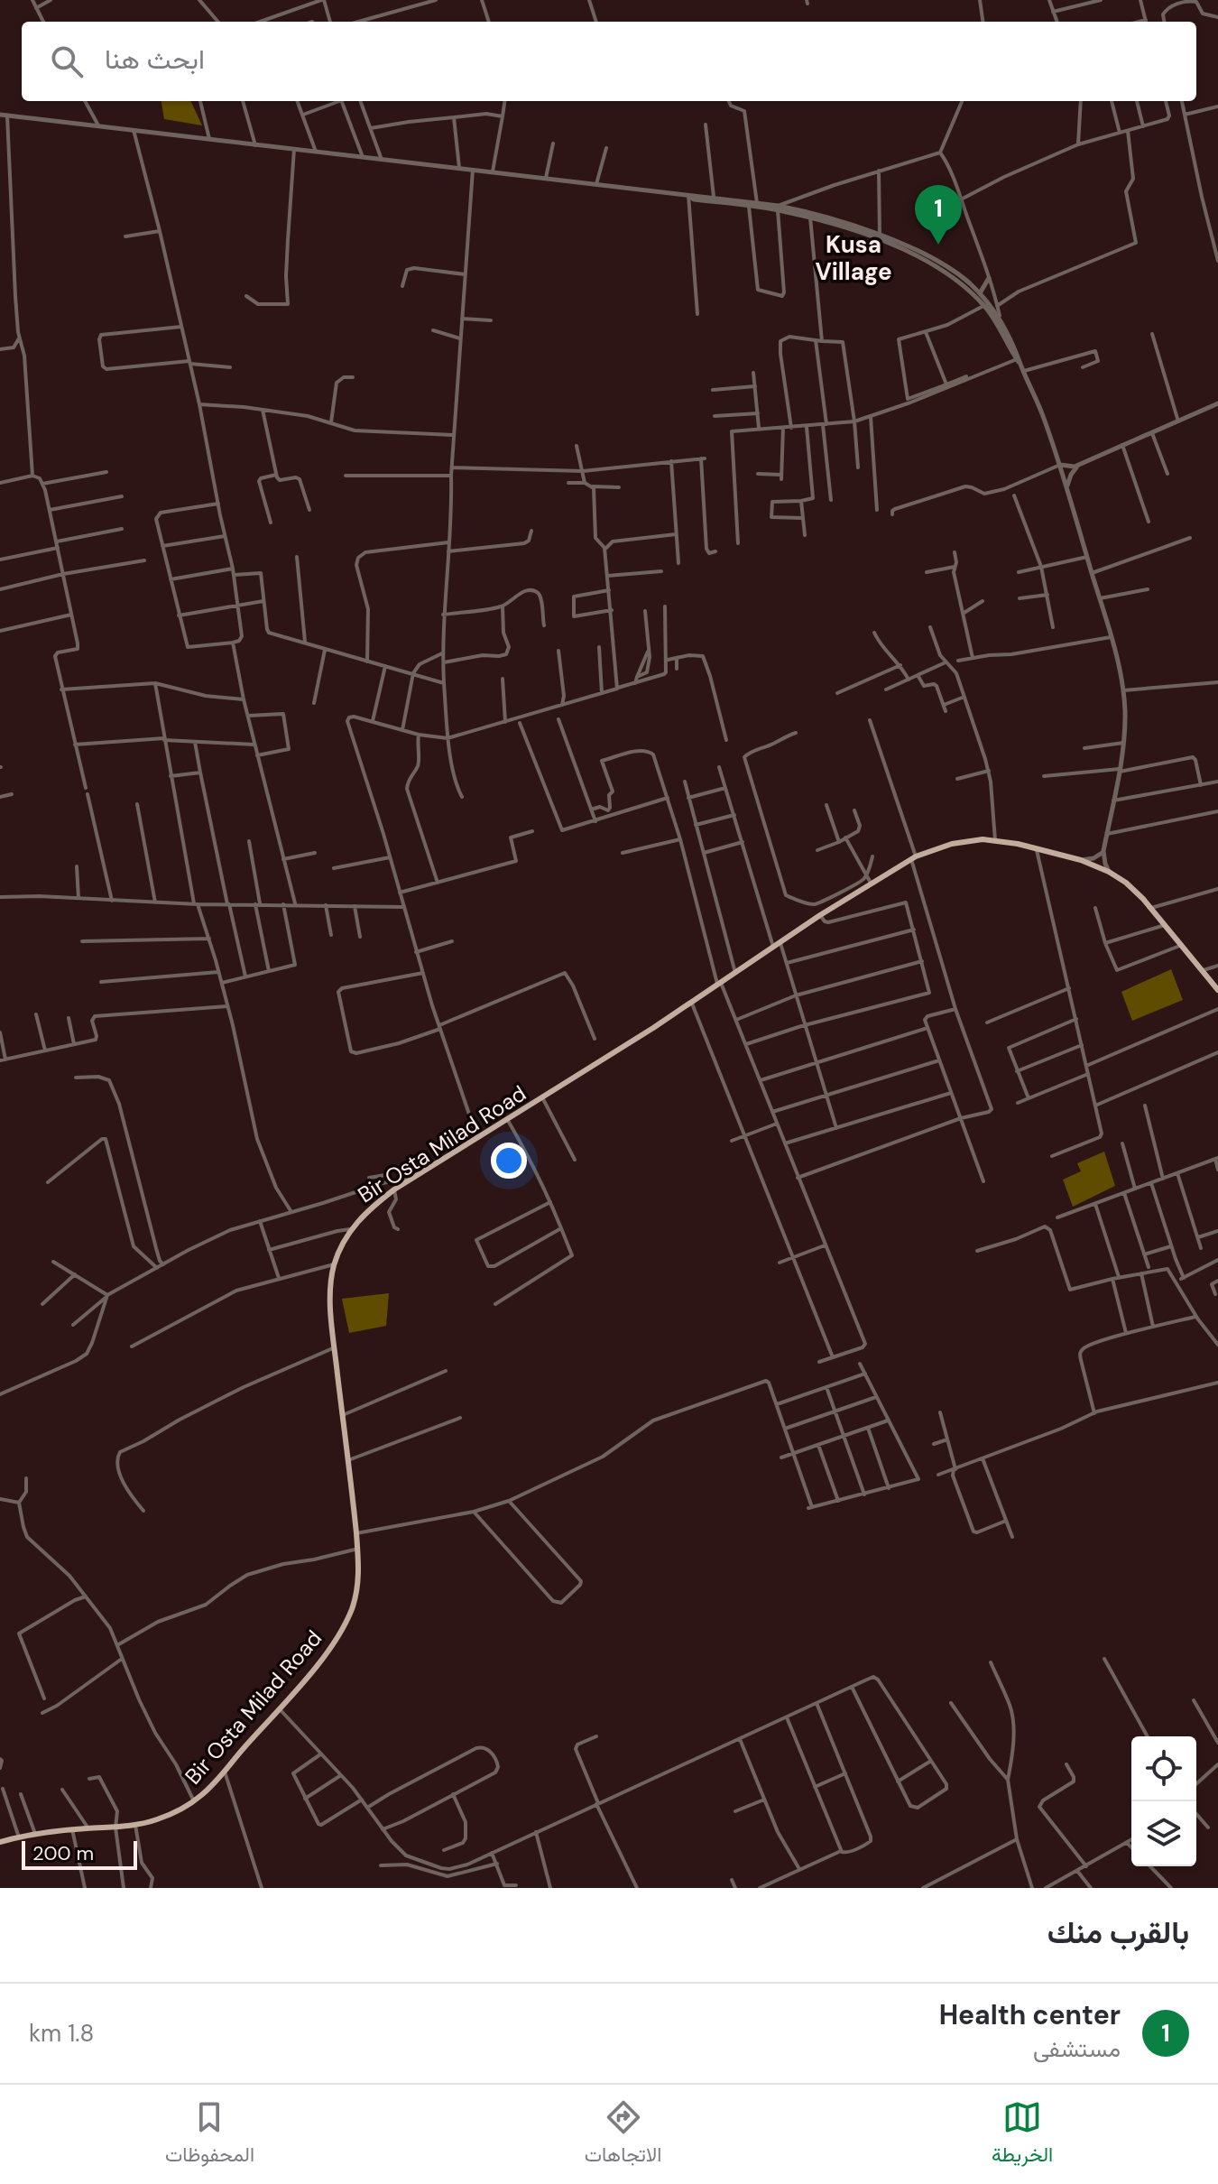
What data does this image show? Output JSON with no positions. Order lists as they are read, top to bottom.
{
  "streets": {
    "main road": ["Bir Osta Milad Road"]
  },
  "districts": ["Kusa Village"],
  "scale_bar": "200 m",
  "page": {
    "search": "ابحث هنا",
    "pins": "1",
    "scale": "200 m",
    "heading": "بالقرب منك",
    "list": [
      {
        "mark": "1",
        "name": "Health center",
        "note": "مستشفى",
        "value": "1.8 km"
      }
    ],
    "nav": ["الخريطة", "الاتجاهات", "المحفوظات"]
  }
}
